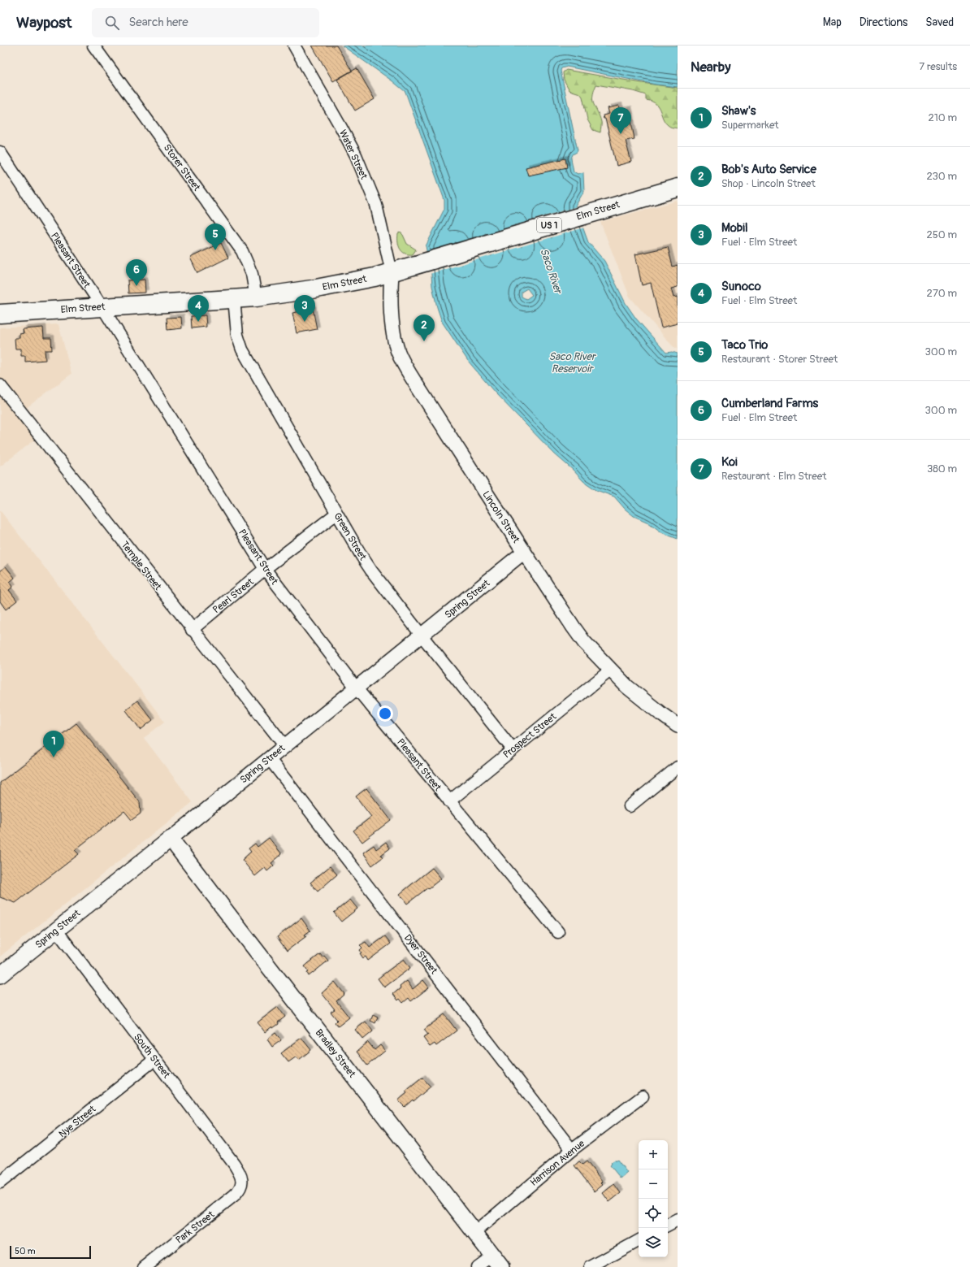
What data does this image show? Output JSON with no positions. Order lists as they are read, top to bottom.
{
  "streets": {
    "main road": [
      "Elm Street",
      "US 1",
      "Spring Street",
      "Bradley Street"
    ],
    "street": [
      "Water Street",
      "Storer Street",
      "Pleasant Street",
      "Lincoln Street",
      "Green Street",
      "Temple Street",
      "Pearl Street",
      "Prospect Street",
      "Dyer Street",
      "South Street",
      "Nye Street",
      "Harrison Avenue",
      "Park Street"
    ]
  },
  "crossings": [
    ["Water Street", "Elm Street"],
    ["Water Street", "Lincoln Street"],
    ["Storer Street", "Elm Street"],
    ["Elm Street", "Pleasant Street"],
    ["Elm Street", "Lincoln Street"],
    ["Elm Street", "Green Street"],
    ["Pleasant Street", "Pearl Street"],
    ["Pleasant Street", "Spring Street"],
    ["Pleasant Street", "Prospect Street"],
    ["Lincoln Street", "Spring Street"],
    ["Lincoln Street", "Prospect Street"],
    ["Green Street", "Pearl Street"],
    ["Green Street", "Spring Street"],
    ["Green Street", "Prospect Street"],
    ["Temple Street", "Pearl Street"],
    ["Temple Street", "Spring Street"],
    ["Spring Street", "Dyer Street"],
    ["Spring Street", "Bradley Street"],
    ["Spring Street", "South Street"],
    ["Dyer Street", "Harrison Avenue"],
    ["Bradley Street", "Harrison Avenue"],
    ["South Street", "Nye Street"],
    ["South Street", "Park Street"]
  ],
  "water": ["Saco River", "Saco River Reservoir"],
  "scale_bar": "50 m",
  "page": {
    "header": "Waypost",
    "search": "Search here",
    "nav": ["Map", "Directions", "Saved"],
    "heading": ["Nearby", "7 results"],
    "list": [
      {
        "mark": "1",
        "name": "Shaw's",
        "note": "Supermarket",
        "value": "210 m"
      },
      {
        "mark": "2",
        "name": "Bob's Auto Service",
        "note": "Shop · Lincoln Street",
        "value": "230 m"
      },
      {
        "mark": "3",
        "name": "Mobil",
        "note": "Fuel · Elm Street",
        "value": "250 m"
      },
      {
        "mark": "4",
        "name": "Sunoco",
        "note": "Fuel · Elm Street",
        "value": "270 m"
      },
      {
        "mark": "5",
        "name": "Taco Trio",
        "note": "Restaurant · Storer Street",
        "value": "300 m"
      },
      {
        "mark": "6",
        "name": "Cumberland Farms",
        "note": "Fuel · Elm Street",
        "value": "300 m"
      },
      {
        "mark": "7",
        "name": "Koi",
        "note": "Restaurant · Elm Street",
        "value": "380 m"
      }
    ],
    "pins": [
      "7",
      "5",
      "6",
      "3",
      "4",
      "2",
      "1"
    ],
    "map_buttons": ["+", "−"],
    "scale": "50 m"
  }
}
